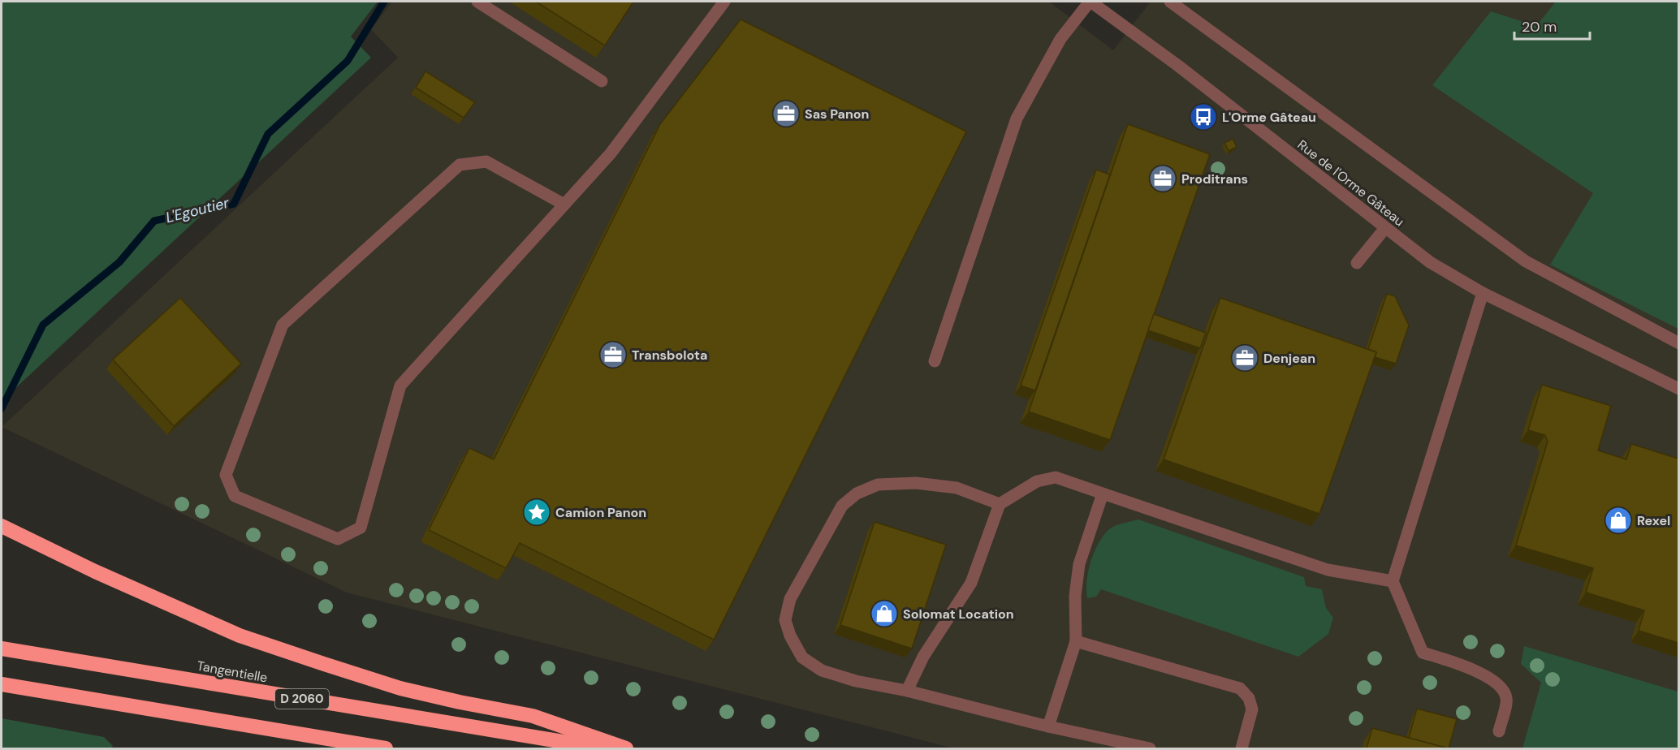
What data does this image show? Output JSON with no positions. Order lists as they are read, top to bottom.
{
  "streets": {
    "highway": ["Tangentielle", "D 2060"],
    "street": ["Rue de l'Orme Gâteau"]
  },
  "water": ["L'Egoutier"],
  "places": {
    "office": [
      "Sas Panon",
      "Proditrans",
      "Transbolota",
      "Denjean"
    ],
    "bus stop": ["L'Orme Gâteau"],
    "place": ["Camion Panon"],
    "shop": ["Rexel", "Solomat Location"]
  },
  "scale_bar": "20 m"
}
